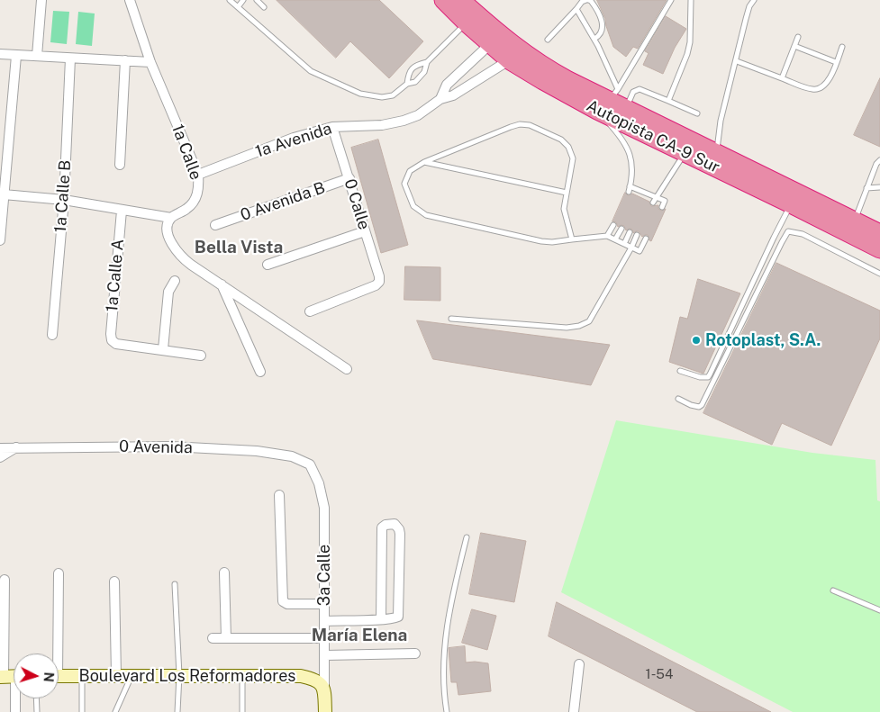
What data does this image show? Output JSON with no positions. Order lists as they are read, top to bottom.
{
  "streets": {
    "highway": ["Autopista CA-9 Sur"],
    "main road": ["Boulevard Los Reformadores"],
    "street": [
      "1a Avenida",
      "1a Calle",
      "1a Calle B",
      "0 Avenida B",
      "0 Calle",
      "1a Calle A",
      "0 Avenida",
      "3a Calle"
    ]
  },
  "crossings": [
    ["Autopista CA-9 Sur", "1a Avenida"],
    ["1a Avenida", "1a Calle"],
    ["1a Avenida", "0 Calle"],
    ["0 Avenida B", "0 Calle"],
    ["0 Avenida", "3a Calle"],
    ["3a Calle", "Boulevard Los Reformadores"]
  ],
  "districts": ["Bella Vista", "María Elena"],
  "places": ["Rotoplast, S.A."],
  "house_numbers": ["1-54"],
  "north": "right"
}
